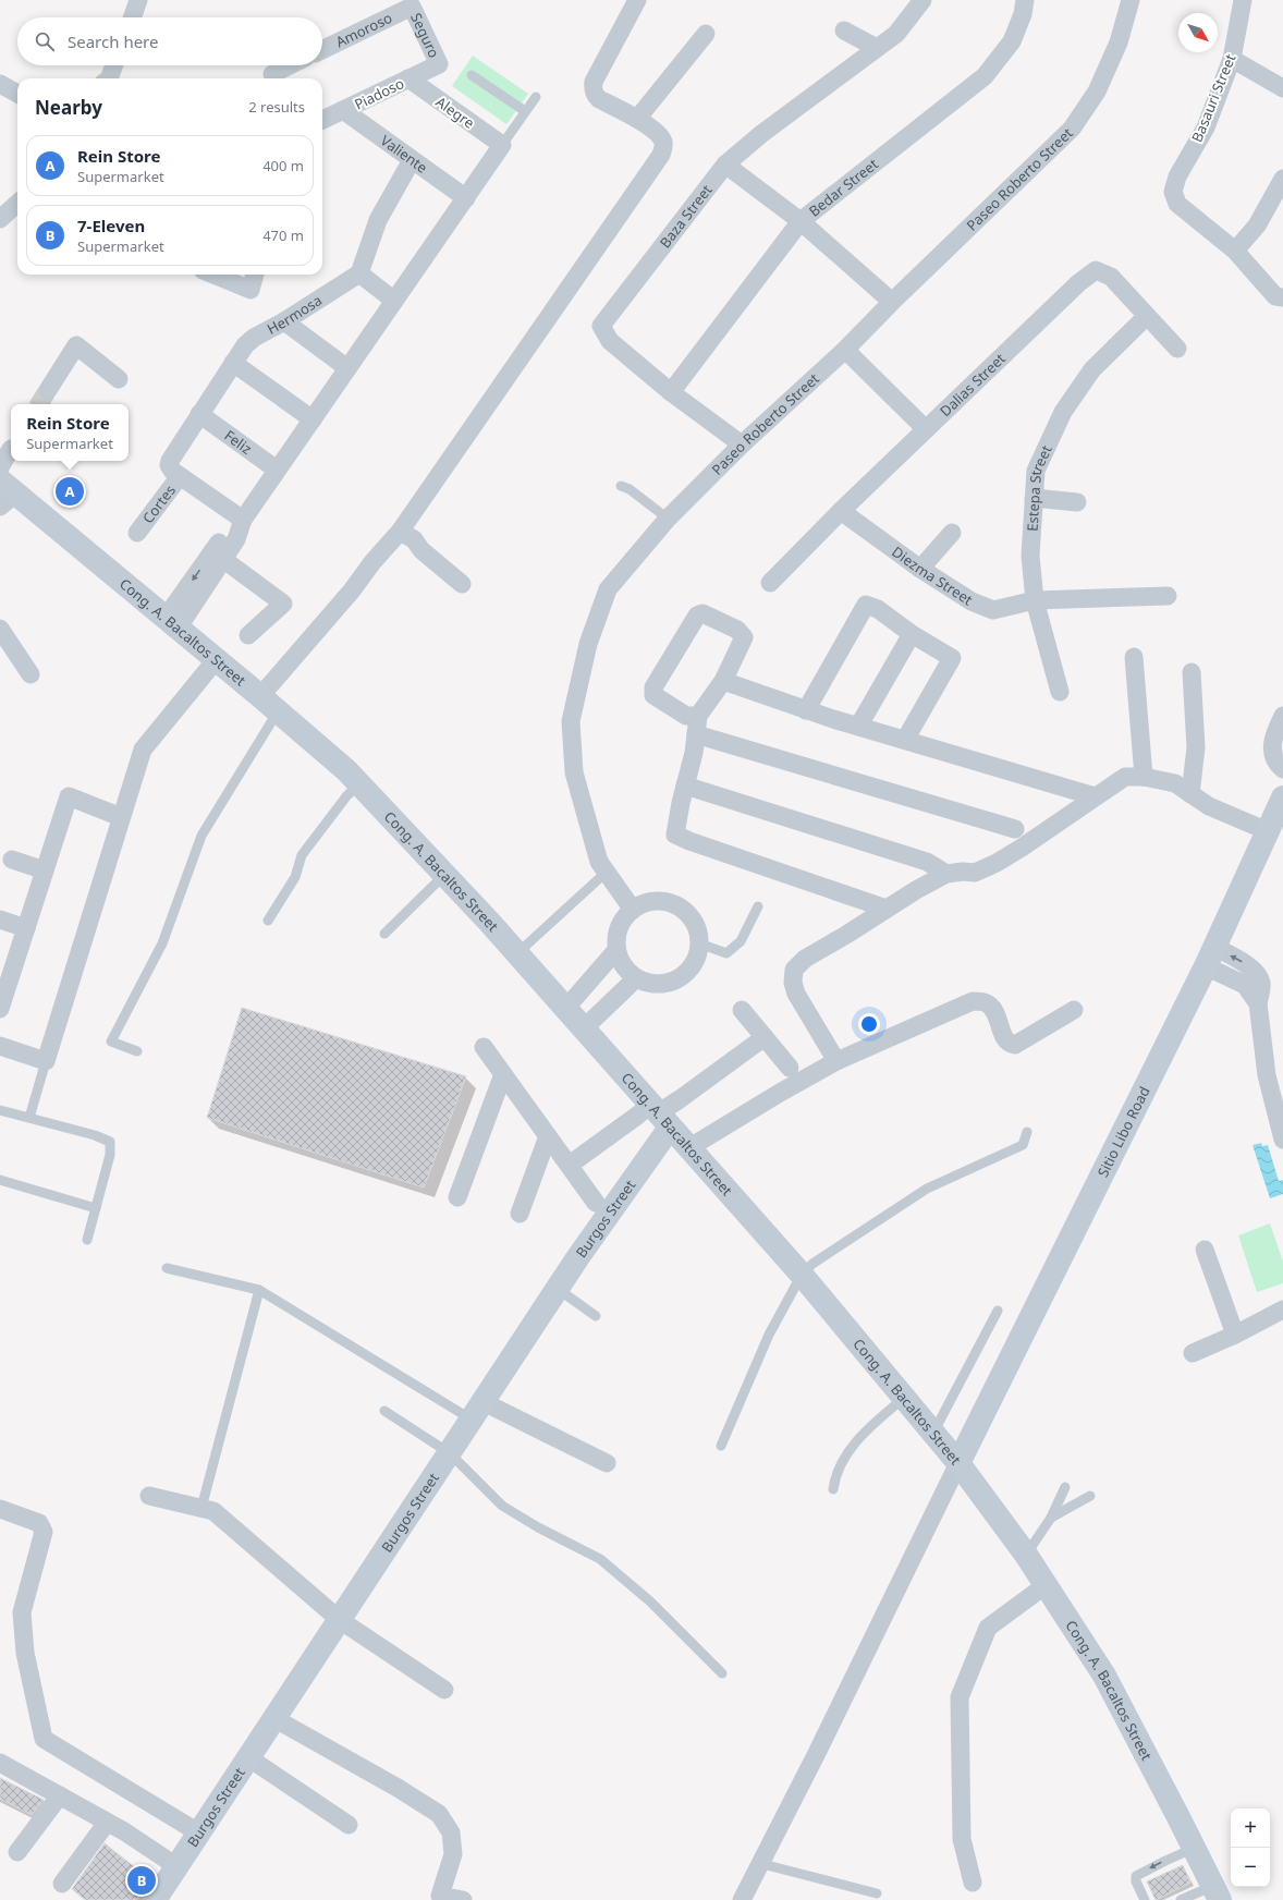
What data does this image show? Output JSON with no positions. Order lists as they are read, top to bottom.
{
  "streets": {
    "street": [
      "Amoroso",
      "Seguro",
      "Piadoso",
      "Basauri Street",
      "Alegre",
      "Valiente",
      "Paseo Roberto Street",
      "Bedar Street",
      "Baza Street",
      "Hermosa",
      "Dalias Street",
      "Feliz",
      "Estepa Street",
      "Cortes",
      "Diezma Street",
      "Cong. A. Bacaltos Street",
      "Sitio Libo Road",
      "Burgos Street"
    ]
  },
  "crossings": [
    ["Amoroso", "Seguro"],
    ["Seguro", "Piadoso"],
    ["Piadoso", "Alegre"],
    ["Piadoso", "Valiente"],
    ["Paseo Roberto Street", "Baza Street"],
    ["Bedar Street", "Baza Street"],
    ["Hermosa", "Feliz"],
    ["Hermosa", "Cortes"],
    ["Dalias Street", "Estepa Street"],
    ["Dalias Street", "Diezma Street"],
    ["Estepa Street", "Diezma Street"],
    ["Cong. A. Bacaltos Street", "Sitio Libo Road"],
    ["Cong. A. Bacaltos Street", "Burgos Street"]
  ],
  "north": "bottom right",
  "page": {
    "search": "Search here",
    "heading": ["Nearby", "2 results"],
    "list": [
      {
        "mark": "A",
        "name": "Rein Store",
        "note": "Supermarket",
        "value": "400 m"
      },
      {
        "mark": "B",
        "name": "7-Eleven",
        "note": "Supermarket",
        "value": "470 m"
      }
    ],
    "popup": ["Rein Store", "Supermarket"],
    "pins": ["A", "B"],
    "map_buttons": ["+", "−"]
  }
}
